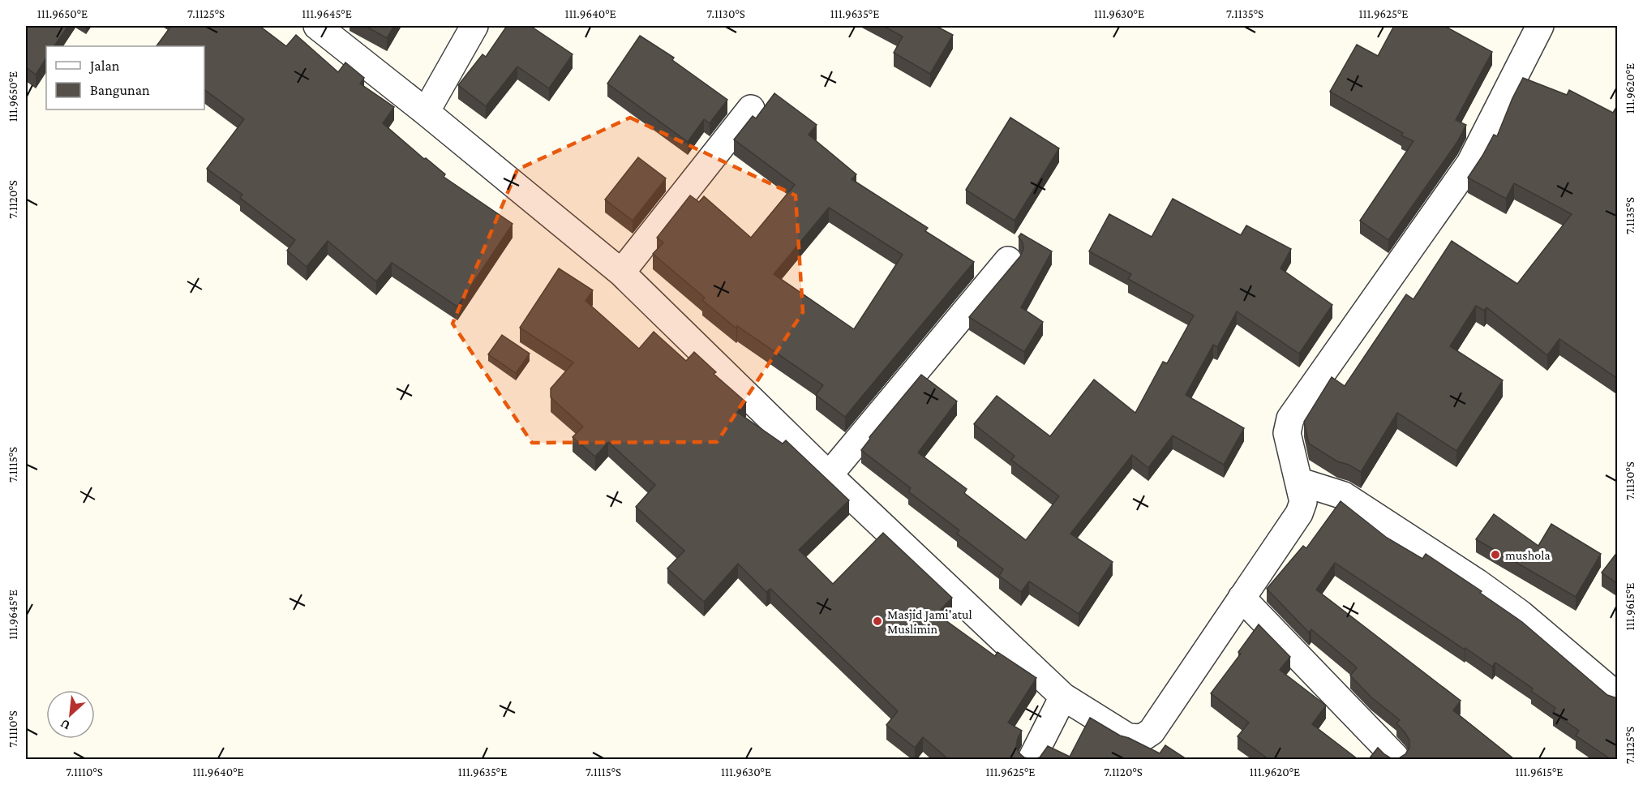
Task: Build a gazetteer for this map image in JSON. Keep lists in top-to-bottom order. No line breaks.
{"places":["mushola","Masjid Jami'atul Muslimin"],"legend":["Jalan","Bangunan"],"north":"bottom left","coordinates":["111.9650°E","7.1125°S","111.9645°E","111.9640°E","7.1130°S","111.9635°E","111.9630°E","7.1135°S","111.9625°E","111.9620°E","7.1120°S","7.1115°S","111.9615°E","7.1110°S"]}
